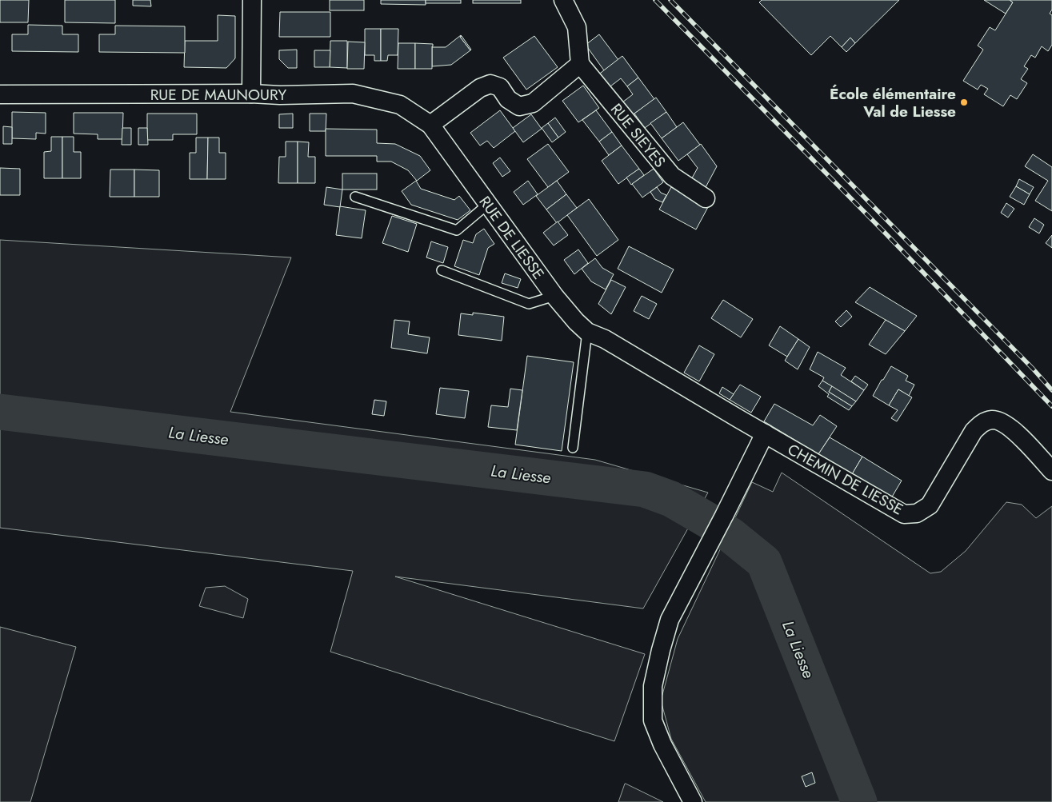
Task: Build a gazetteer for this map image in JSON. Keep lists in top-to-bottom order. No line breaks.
{"streets":{"street":["RUE DE MAUNOURY","RUE SIEYES","RUE DE LIESSE","CHEMIN DE LIESSE"]},"crossings":[["RUE DE MAUNOURY","RUE DE LIESSE"],["RUE DE LIESSE","CHEMIN DE LIESSE"]],"water":["La Liesse"],"places":["École élémentaire Val de Liesse"]}
